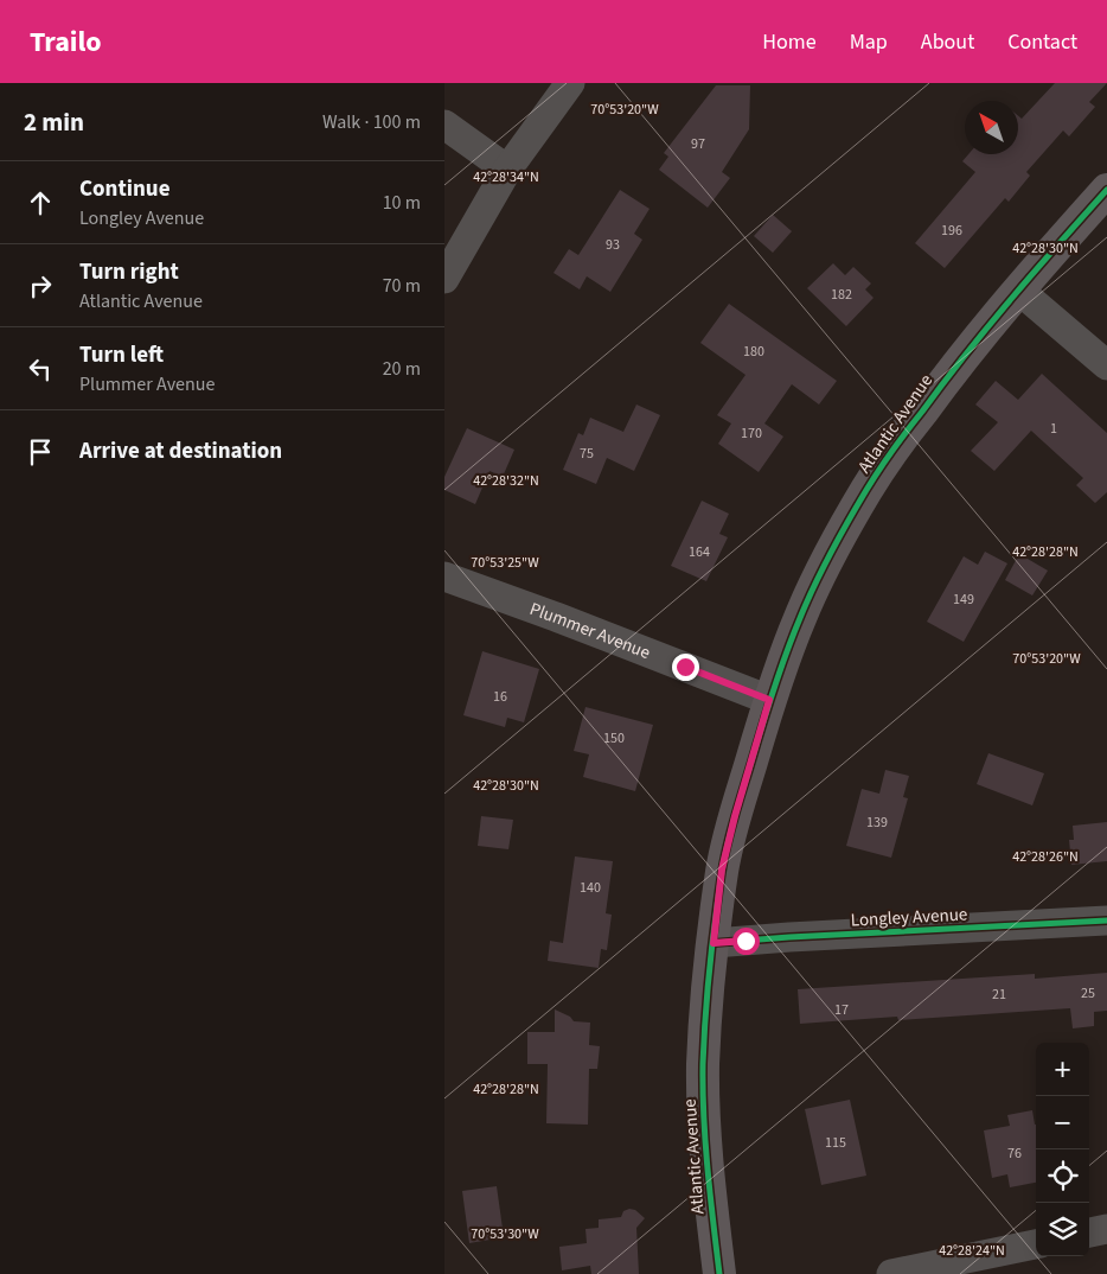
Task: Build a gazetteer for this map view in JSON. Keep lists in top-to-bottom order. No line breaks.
{"streets":{"main road":["Atlantic Avenue"],"street":["Plummer Avenue","Longley Avenue"]},"crossings":[["Atlantic Avenue","Plummer Avenue"],["Atlantic Avenue","Longley Avenue"]],"house_numbers":["97","196","93","182","180","1","170","75","164","149","16","150","139","140","25","21","17","115","76"],"north":"top left","page":{"header":"Trailo","nav":["Home","Map","About","Contact"],"heading":["2 min","Walk · 100 m"],"list":[["Continue","Longley Avenue","10 m"],["Turn right","Atlantic Avenue","70 m"],["Turn left","Plummer Avenue","20 m"],"Arrive at destination"],"map_buttons":["+","−"]},"coordinates":["70°53'20\"W","42°28'34\"N","42°28'30\"N","42°28'32\"N","42°28'28\"N","70°53'25\"W","42°28'26\"N","70°53'30\"W","42°28'24\"N"]}
